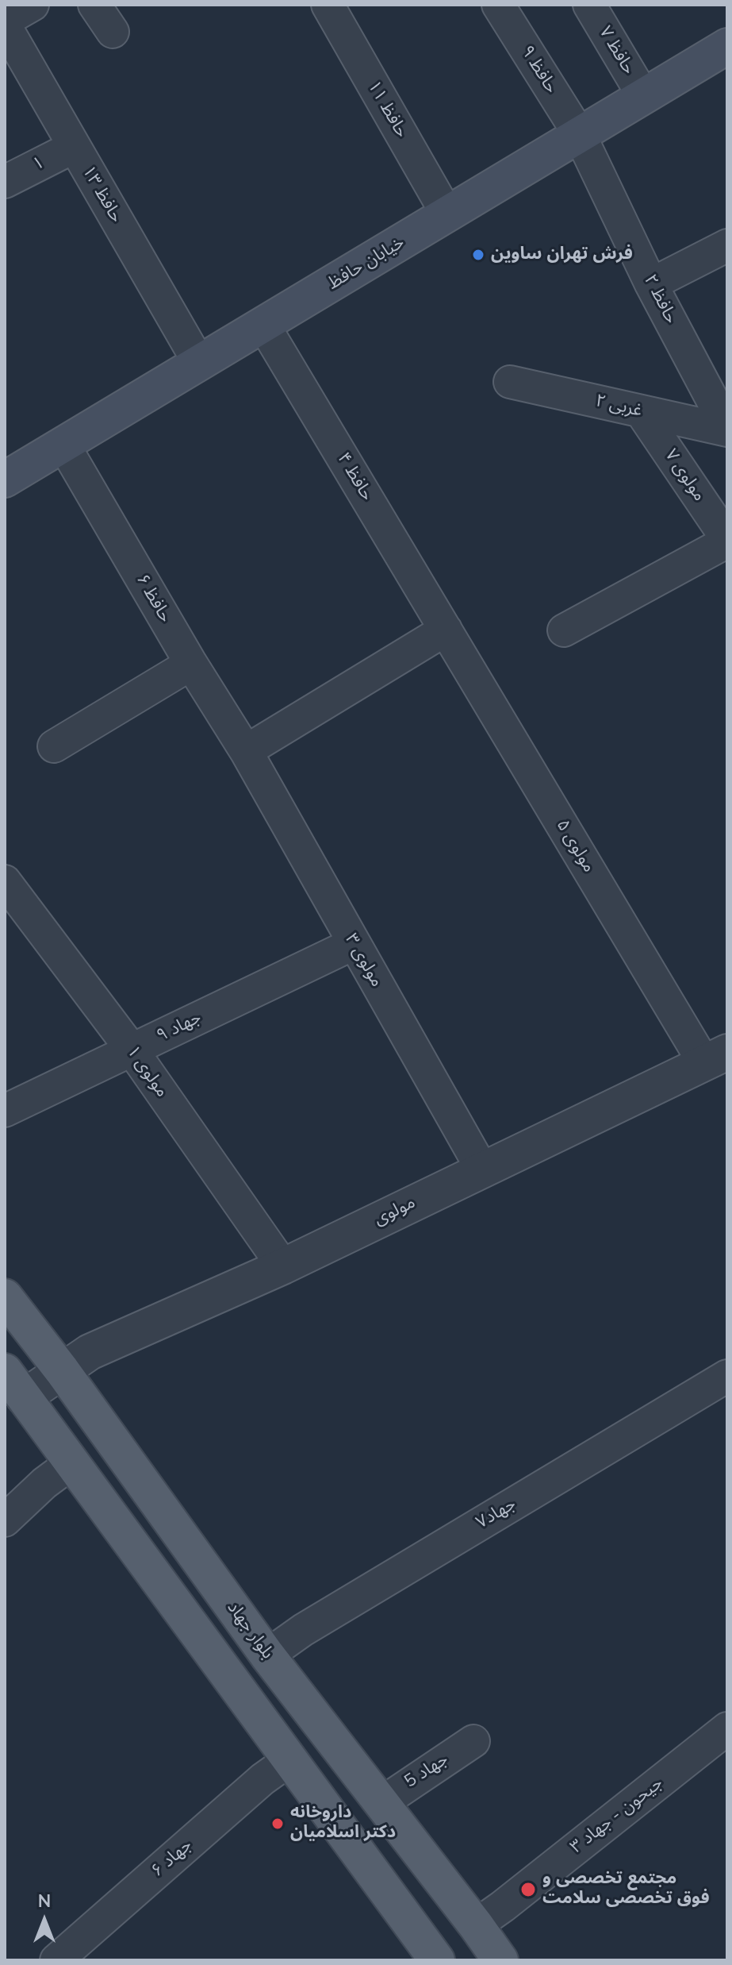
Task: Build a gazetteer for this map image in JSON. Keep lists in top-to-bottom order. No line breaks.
{"streets":{"main road":["خیابان حافظ","بلوار جهاد"],"street":["حافظ ۷","حافظ ۹","حافظ ۱۱","۱","حافظ ۱۳","حافظ ۲","غربی ۲","مولوی ۷","حافظ ۴","حافظ ۶","مولوی ۵","مولوی ۳","جهاد ۹","مولوی ۱","مولوی","جهاد۷","جهاد 5","جیحون - جهاد ۳","جهاد ۶"]},"crossings":[["حافظ ۷","خیابان حافظ"],["حافظ ۹","خیابان حافظ"],["حافظ ۹","حافظ ۲"],["حافظ ۱۱","خیابان حافظ"],["۱","حافظ ۱۳"],["حافظ ۱۳","خیابان حافظ"],["خیابان حافظ","حافظ ۲"],["خیابان حافظ","حافظ ۴"],["خیابان حافظ","حافظ ۶"],["حافظ ۲","غربی ۲"],["غربی ۲","مولوی ۷"],["حافظ ۴","مولوی ۵"],["حافظ ۶","مولوی ۳"],["مولوی ۵","مولوی"],["مولوی ۳","جهاد ۹"],["مولوی ۳","مولوی"],["جهاد ۹","مولوی ۱"],["مولوی ۱","مولوی"],["مولوی","بلوار جهاد"],["جهاد۷","بلوار جهاد"],["بلوار جهاد","جهاد 5"],["بلوار جهاد","جیحون - جهاد ۳"]],"places":["فرش تهران ساوین","داروخانه دکتر اسلامیان","مجتمع تخصصی و فوق تخصصی سلامت"],"north":"top"}
